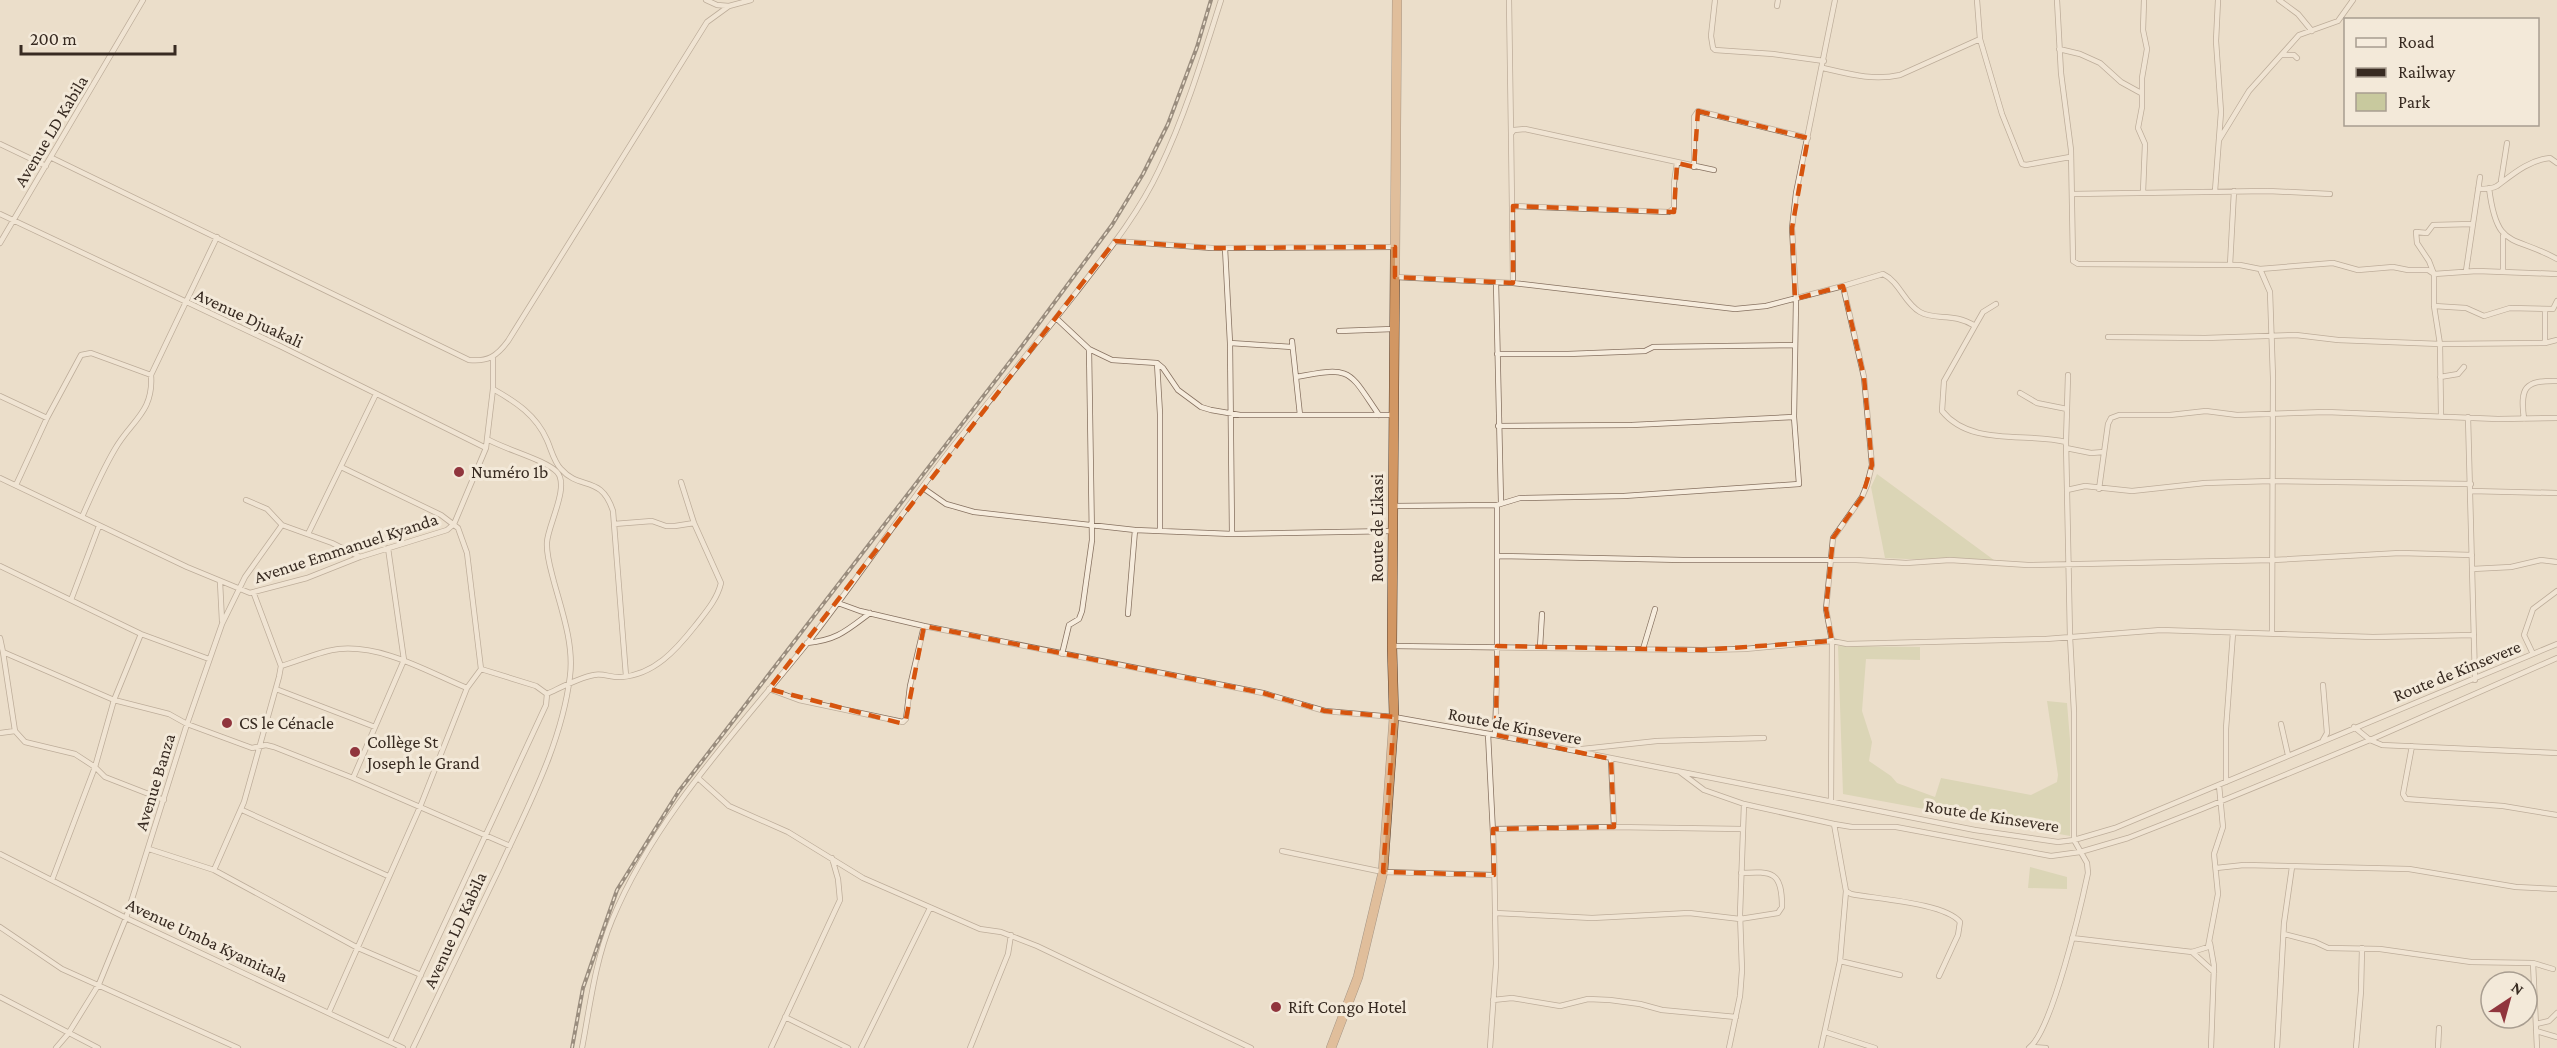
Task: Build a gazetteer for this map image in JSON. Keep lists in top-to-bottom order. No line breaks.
{"streets":{"highway":["Route de Likasi"],"street":["Avenue LD Kabila","Avenue Djuakali","Avenue Emmanuel Kyanda","Route de Kinsevere","Avenue Banza","Avenue Umba Kyamitala"]},"crossings":[["Avenue LD Kabila","Avenue Djuakali"],["Avenue LD Kabila","Avenue Umba Kyamitala"],["Avenue Djuakali","Avenue Emmanuel Kyanda"],["Route de Likasi","Route de Kinsevere"],["Avenue Emmanuel Kyanda","Avenue Banza"],["Avenue Banza","Avenue Umba Kyamitala"]],"places":["Numéro 1b","CS le Cénacle","Collège St Joseph le Grand","Rift Congo Hotel"],"legend":["Road","Railway","Park"],"scale_bar":"200 m","north":"top right"}
